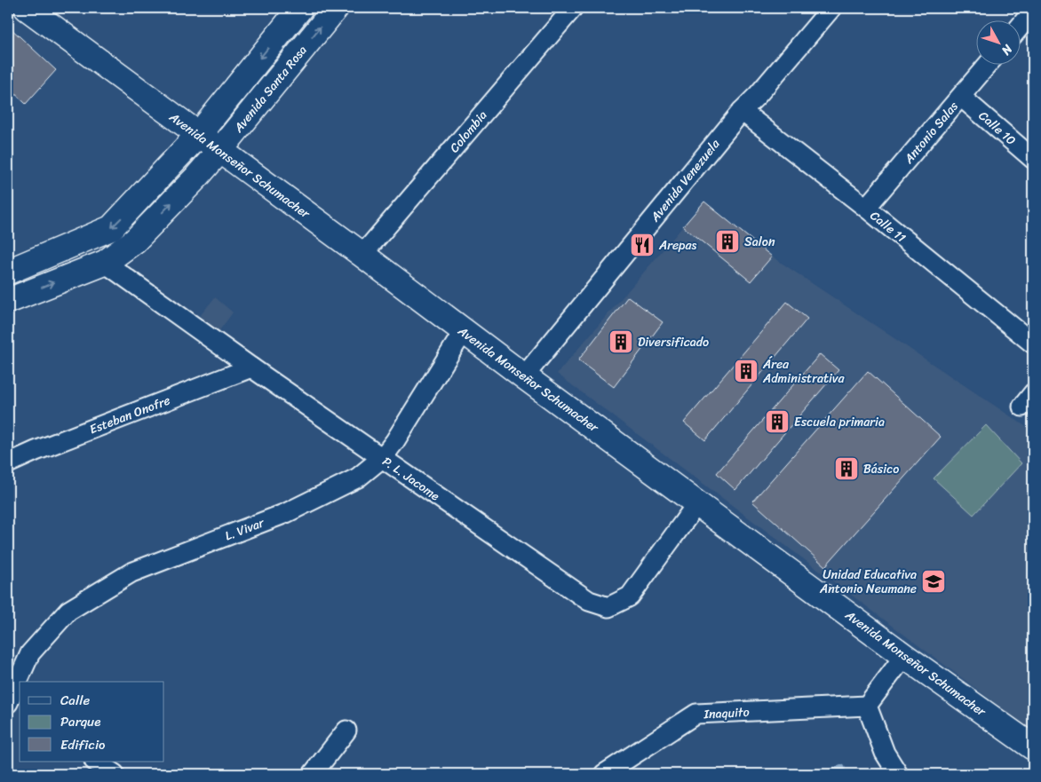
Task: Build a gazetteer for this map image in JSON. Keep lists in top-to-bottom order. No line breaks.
{"streets":{"street":["Avenida Santa Rosa","Calle 10","Colombia","Antonio Salas","Avenida Monseñor Schumacher","Avenida Venezuela","Calle 11","Esteban Onofre","P. L. Jacome","L. Vivar","Inaquito"]},"crossings":[["Avenida Santa Rosa","Avenida Monseñor Schumacher"],["Avenida Santa Rosa","P. L. Jacome"],["Calle 10","Antonio Salas"],["Colombia","Avenida Monseñor Schumacher"],["Antonio Salas","Calle 11"],["Avenida Monseñor Schumacher","Avenida Venezuela"],["Avenida Monseñor Schumacher","P. L. Jacome"],["Avenida Monseñor Schumacher","L. Vivar"],["Avenida Venezuela","Calle 11"],["Esteban Onofre","P. L. Jacome"],["P. L. Jacome","L. Vivar"]],"places":{"building":["Salon","Diversificado","Área Administrativa","Escuela primaria","Básico"],"restaurant":["Arepas"],"school or university":["Unidad Educativa Antonio Neumane"]},"legend":["Calle","Parque","Edificio"],"north":"bottom right"}
